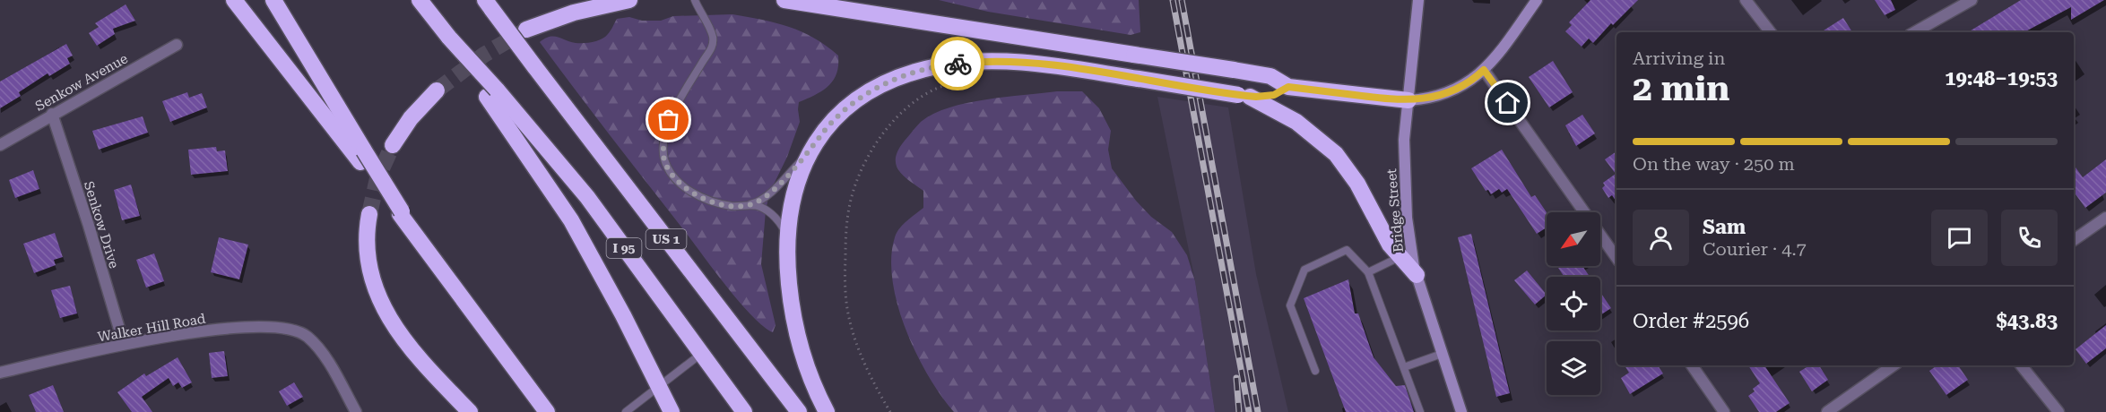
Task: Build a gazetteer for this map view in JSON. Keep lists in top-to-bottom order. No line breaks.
{"streets":{"highway":["US 1","I 95"],"street":["Senkow Avenue","Bridge Street","Senkow Drive","Walker Hill Road"]},"crossings":[["Senkow Avenue","Senkow Drive"],["Senkow Drive","Walker Hill Road"]],"north":"bottom left","page":{"heading":["2 min","Arriving in","19:48–19:53"],"panel":["Sam","Courier · 4.7","Order #2596","$43.83"],"bar":"On the way · 250 m"}}
